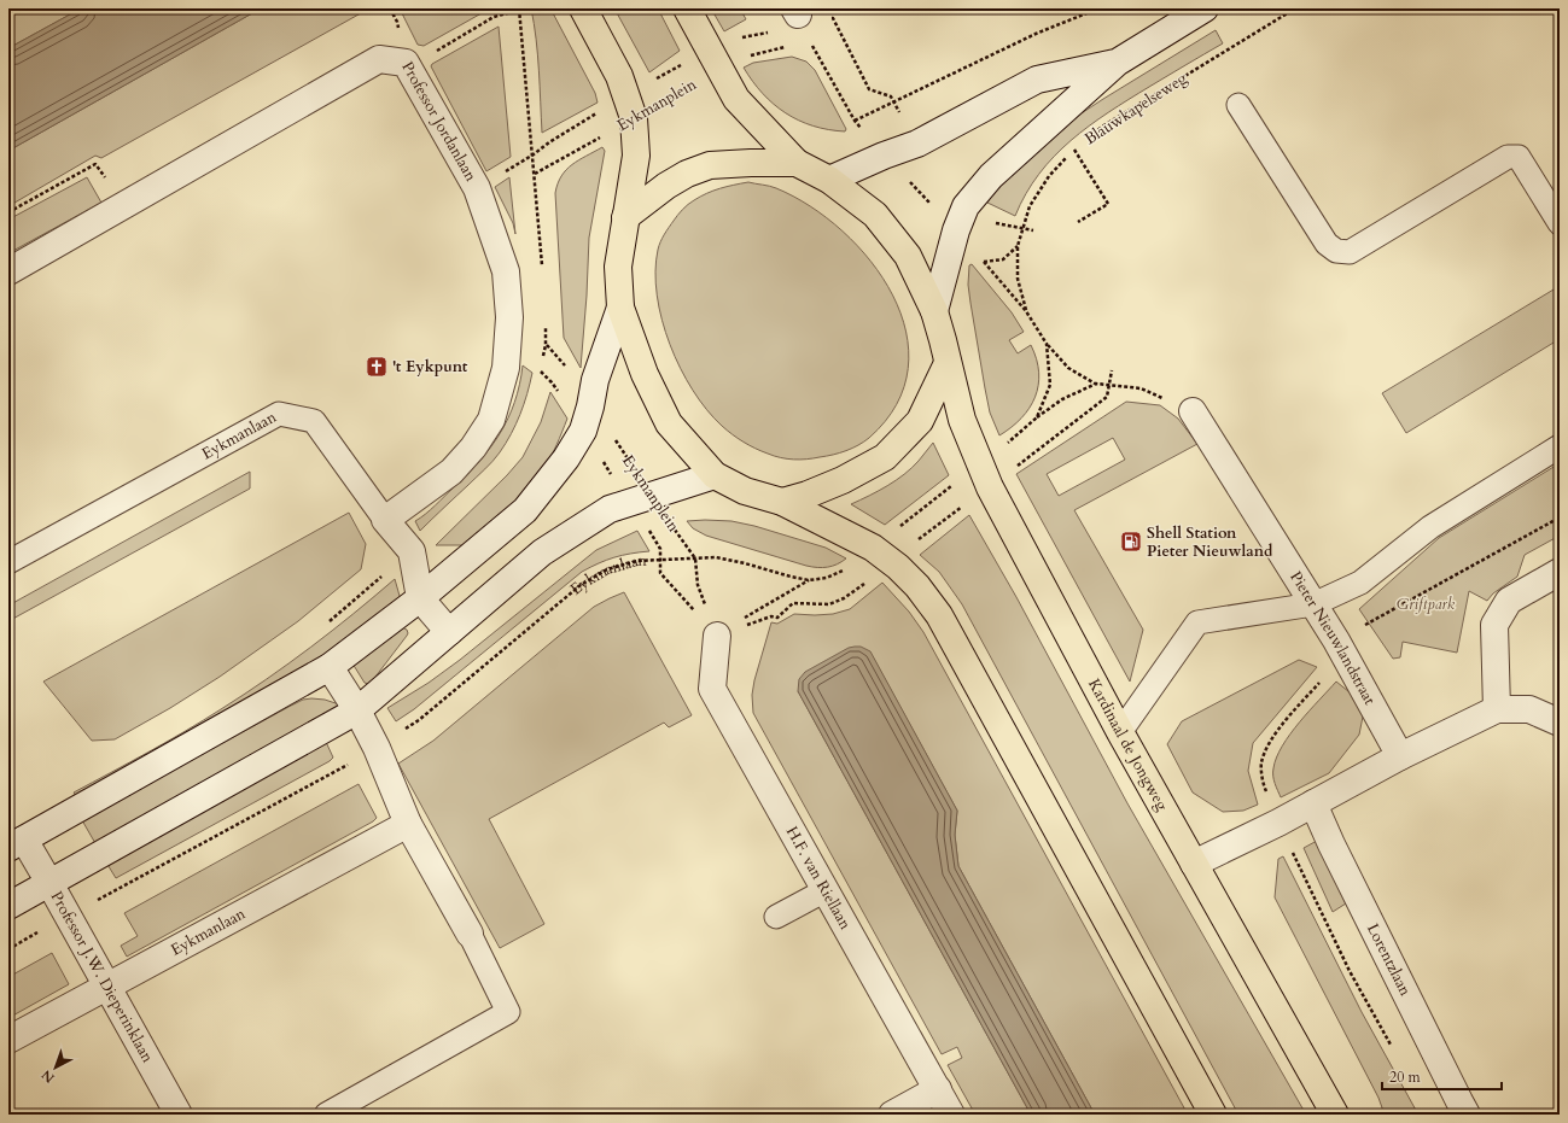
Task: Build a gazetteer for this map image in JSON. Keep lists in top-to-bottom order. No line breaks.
{"streets":{"main road":["Kardinaal de Jongweg"],"street":["Professor Jordanlaan","Eykmanlaan","Pieter Nieuwlandstraat","H.F. van Riellaan","Lorentzlaan","Professor J.W. Dieperinklaan"],"path":["Eykmanplein","Blauwkapelseweg"]},"crossings":[["Eykmanplein","Eykmanlaan"],["Professor Jordanlaan","Eykmanlaan"],["Eykmanlaan","Professor J.W. Dieperinklaan"]],"parks":["Griftpark"],"places":{"church":["'t Eykpunt"],"fuel station":["Shell Station Pieter Nieuwland"]},"scale_bar":"20 m","north":"bottom left"}
